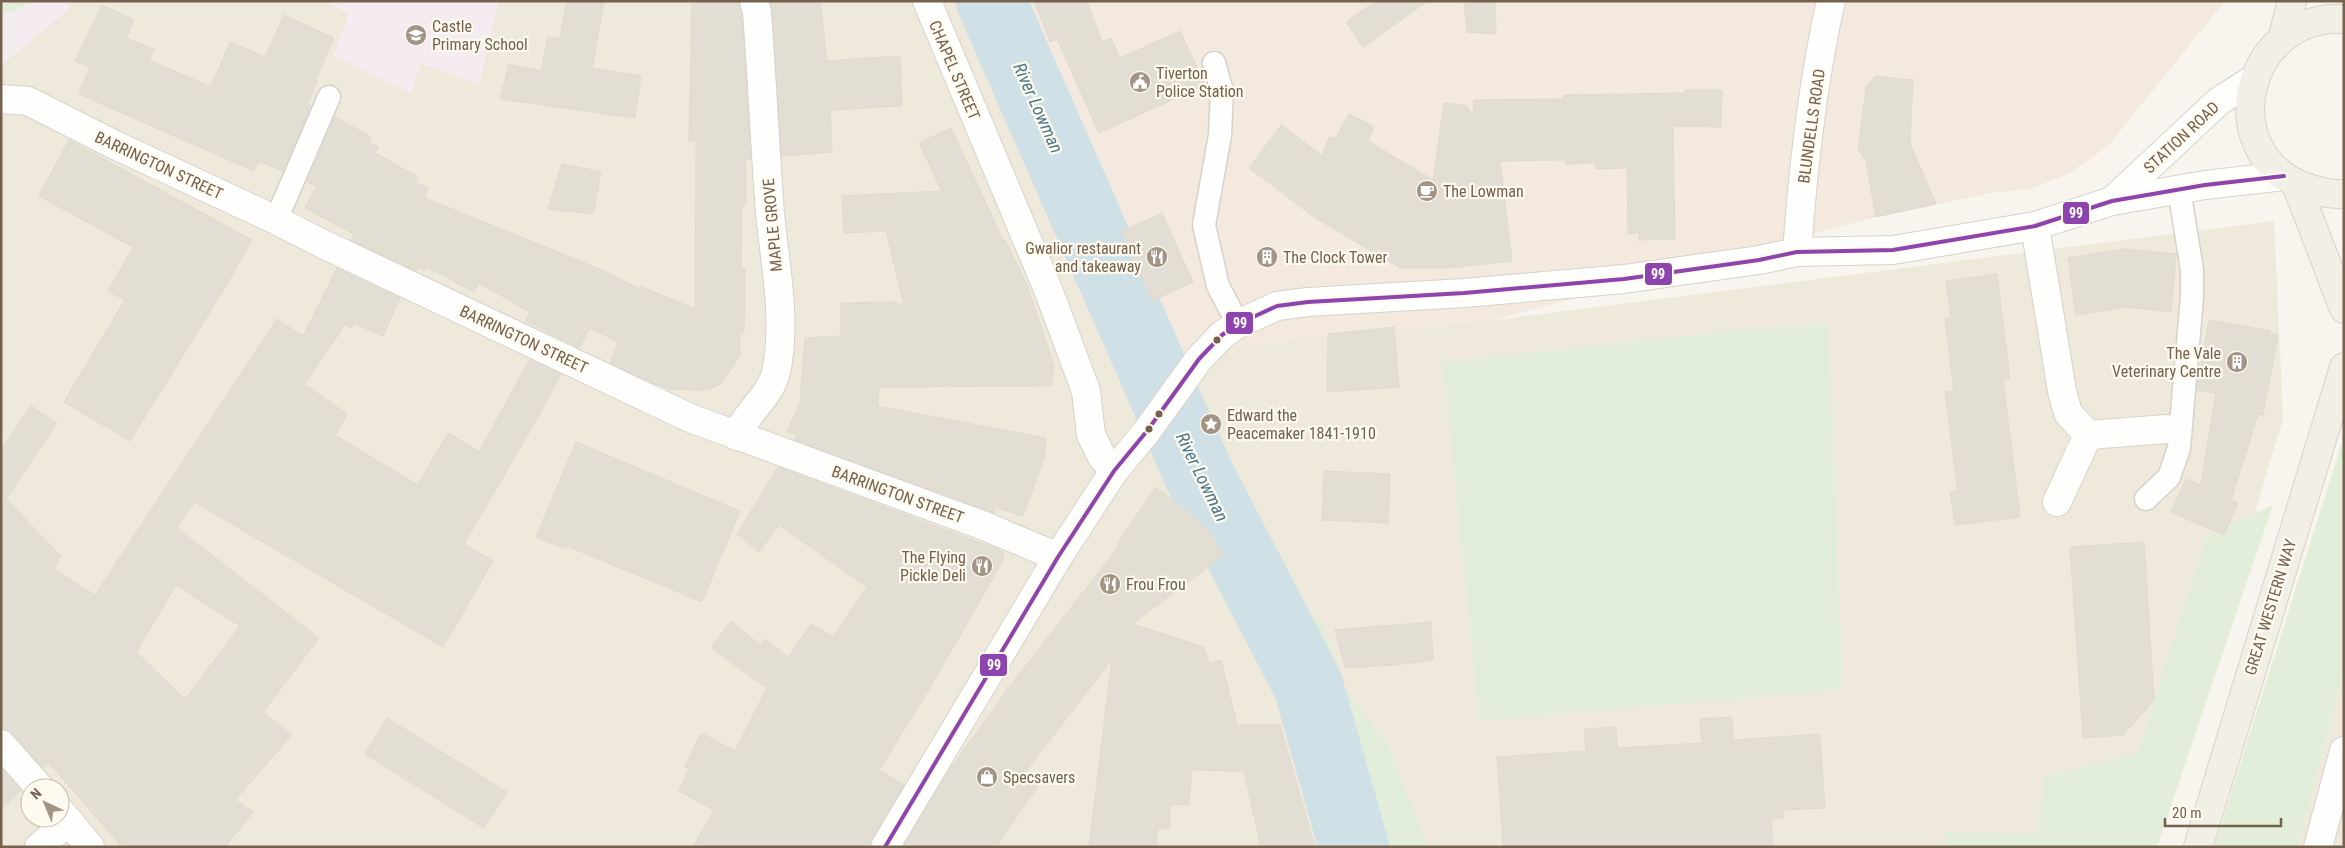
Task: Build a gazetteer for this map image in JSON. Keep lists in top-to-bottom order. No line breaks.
{"streets":{"main road":["GREAT WESTERN WAY"],"street":["CHAPEL STREET","BLUNDELLS ROAD","STATION ROAD","BARRINGTON STREET","MAPLE GROVE"]},"crossings":[["CHAPEL STREET","STATION ROAD"],["BLUNDELLS ROAD","STATION ROAD"],["STATION ROAD","BARRINGTON STREET"],["BARRINGTON STREET","MAPLE GROVE"]],"water":["River Lowman"],"places":{"school or university":["Castle Primary School"],"public building":["Tiverton Police Station"],"cafe":["The Lowman"],"restaurant":["Gwalior restaurant and takeaway","The Flying Pickle Deli","Frou Frou"],"building":["The Clock Tower","The Vale Veterinary Centre"],"place":["Edward the Peacemaker 1841-1910"],"shop":["Specsavers"]},"lines":["transit line 99"],"scale_bar":"20 m","north":"top left"}
